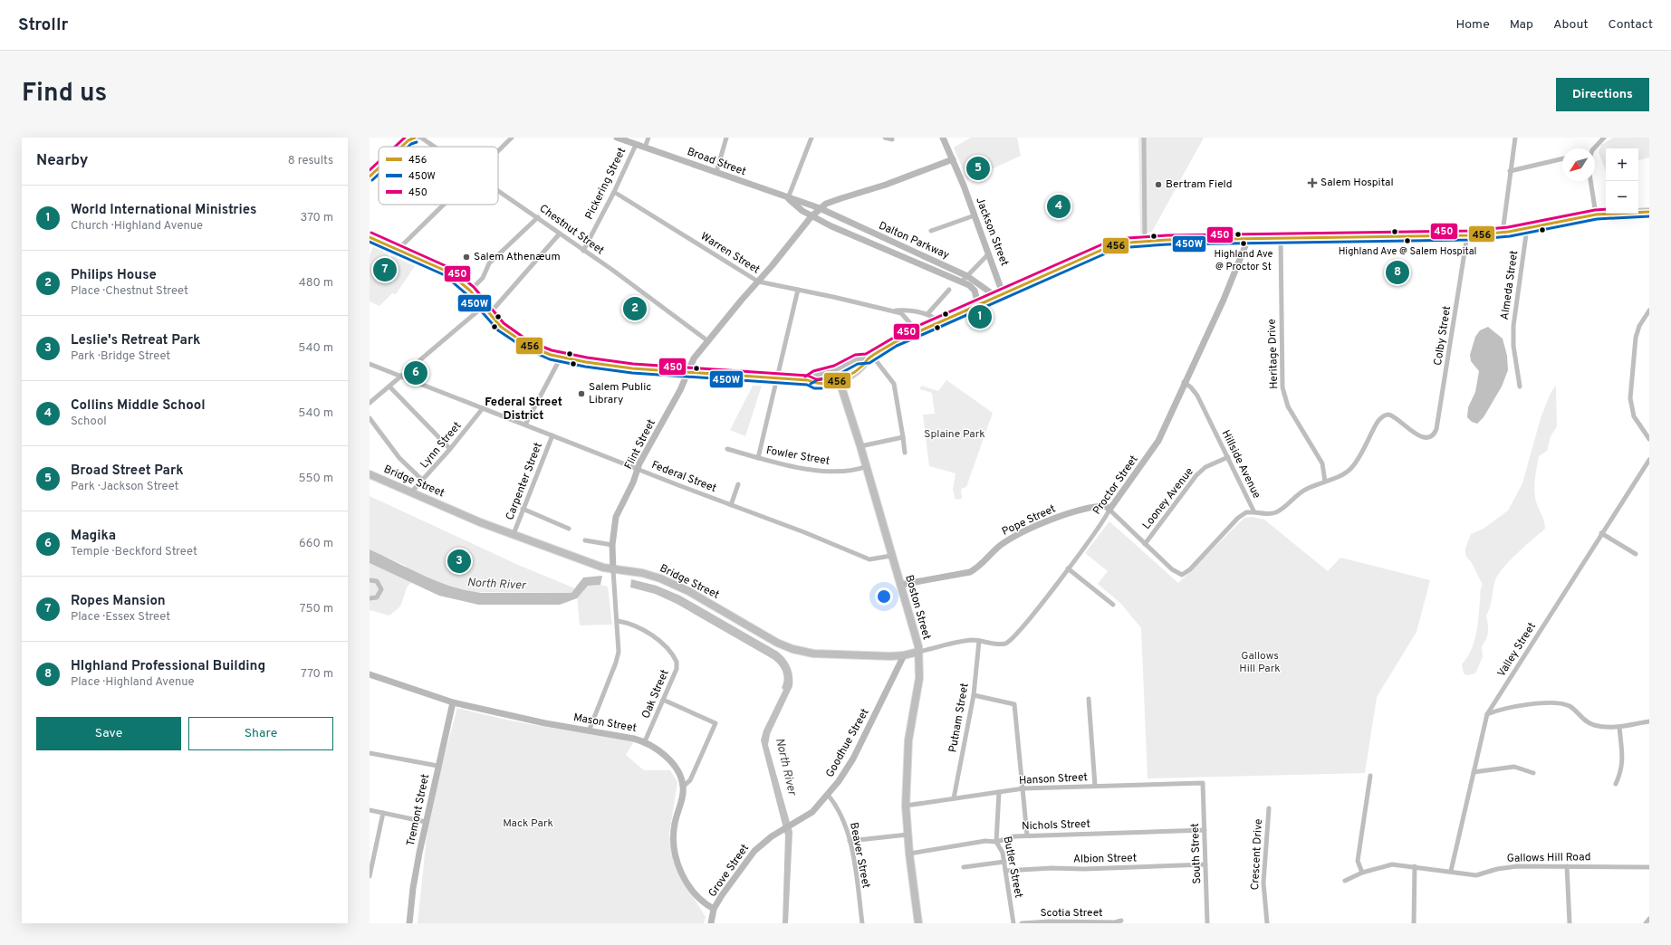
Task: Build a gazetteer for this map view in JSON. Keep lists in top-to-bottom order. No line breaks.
{"streets":{"main road":["Bridge Street","Boston Street"],"street":["Broad Street","Pickering Street","Chestnut Street","Jackson Street","Dalton Parkway","Warren Street","Almeda Street","Colby Street","Heritage Drive","Flint Street","Lynn Street","Fowler Street","Hillside Avenue","Federal Street","Carpenter Street","Proctor Street","Looney Avenue","Pope Street","Valley Street","Oak Street","Putnam Street","Mason Street","Goodhue Street","Hanson Street","Tremont Street","Nichols Street","South Street","Crescent Drive","Beaver Street","Gallows Hill Road","Albion Street","Butler Street","Grove Street","Scotia Street"]},"crossings":[["Broad Street","Pickering Street"],["Broad Street","Dalton Parkway"],["Broad Street","Flint Street"],["Pickering Street","Chestnut Street"],["Pickering Street","Warren Street"],["Chestnut Street","Flint Street"],["Dalton Parkway","Flint Street"],["Warren Street","Flint Street"],["Colby Street","Hillside Avenue"],["Heritage Drive","Hillside Avenue"],["Flint Street","Federal Street"],["Flint Street","Bridge Street"],["Flint Street","Oak Street"],["Flint Street","Mason Street"],["Lynn Street","Federal Street"],["Lynn Street","Bridge Street"],["Fowler Street","Boston Street"],["Hillside Avenue","Proctor Street"],["Hillside Avenue","Looney Avenue"],["Federal Street","Carpenter Street"],["Federal Street","Boston Street"],["Bridge Street","Carpenter Street"],["Bridge Street","Proctor Street"],["Bridge Street","Boston Street"],["Bridge Street","Goodhue Street"],["Proctor Street","Pope Street"],["Proctor Street","Boston Street"],["Proctor Street","Putnam Street"],["Pope Street","Boston Street"],["Boston Street","Hanson Street"],["Boston Street","Nichols Street"],["Valley Street","Gallows Hill Road"],["Oak Street","Mason Street"],["Putnam Street","Hanson Street"],["Mason Street","Tremont Street"],["Goodhue Street","Beaver Street"],["Goodhue Street","Grove Street"],["Hanson Street","South Street"],["Hanson Street","Butler Street"],["Nichols Street","South Street"],["Nichols Street","Butler Street"],["South Street","Albion Street"],["Albion Street","Butler Street"]],"districts":["Federal Street District"],"water":["North River"],"parks":["Splaine Park","Gallows Hill Park","Mack Park"],"places":{"health":["Salem Hospital"],"other":["Bertram Field","Highland Ave @ Salem Hospital","Highland Ave @ Proctor St","Salem Athenæum","Salem Public Library"]},"lines":["transit line 456","transit line 450","transit line 450W"],"legend":["456","450W","450"],"north":"bottom left","page":{"header":"Strollr","nav":["Home","Map","About","Contact"],"title":"Find us","buttons":["Directions",["Save","Share"]],"heading":["Nearby","8 results"],"map_buttons":["+","−"],"pins":["5","4","7","8","2","1","6","3"],"list":[{"mark":"1","name":"World International Ministries","note":"Church · Highland Avenue","value":"370 m"},{"mark":"2","name":"Philips House","note":"Place · Chestnut Street","value":"480 m"},{"mark":"3","name":"Leslie's Retreat Park","note":"Park · Bridge Street","value":"540 m"},{"mark":"4","name":"Collins Middle School","note":"School","value":"540 m"},{"mark":"5","name":"Broad Street Park","note":"Park · Jackson Street","value":"550 m"},{"mark":"6","name":"Magika","note":"Temple · Beckford Street","value":"660 m"},{"mark":"7","name":"Ropes Mansion","note":"Place · Essex Street","value":"750 m"},{"mark":"8","name":"HIghland Professional Building","note":"Place · Highland Avenue","value":"770 m"}]}}
